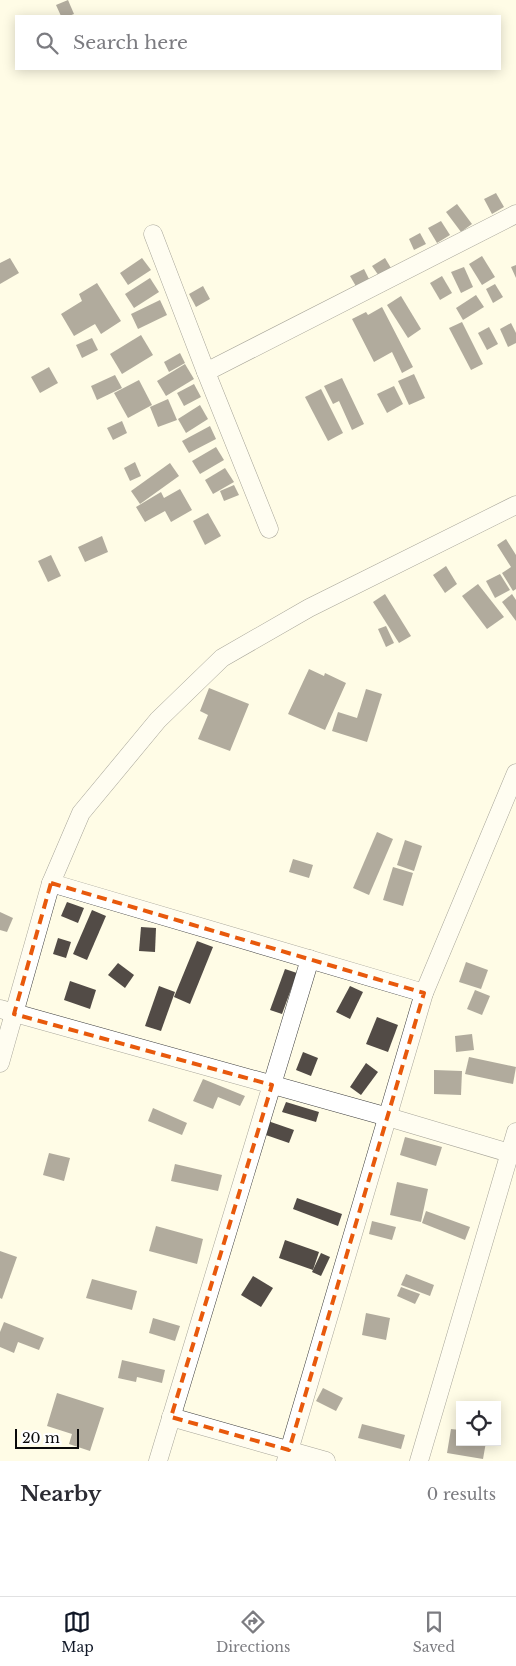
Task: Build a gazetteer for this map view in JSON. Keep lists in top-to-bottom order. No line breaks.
{"scale_bar":"20 m","page":{"search":"Search here","scale":"20 m","heading":["Nearby","0 results"],"nav":["Map","Directions","Saved"]}}
